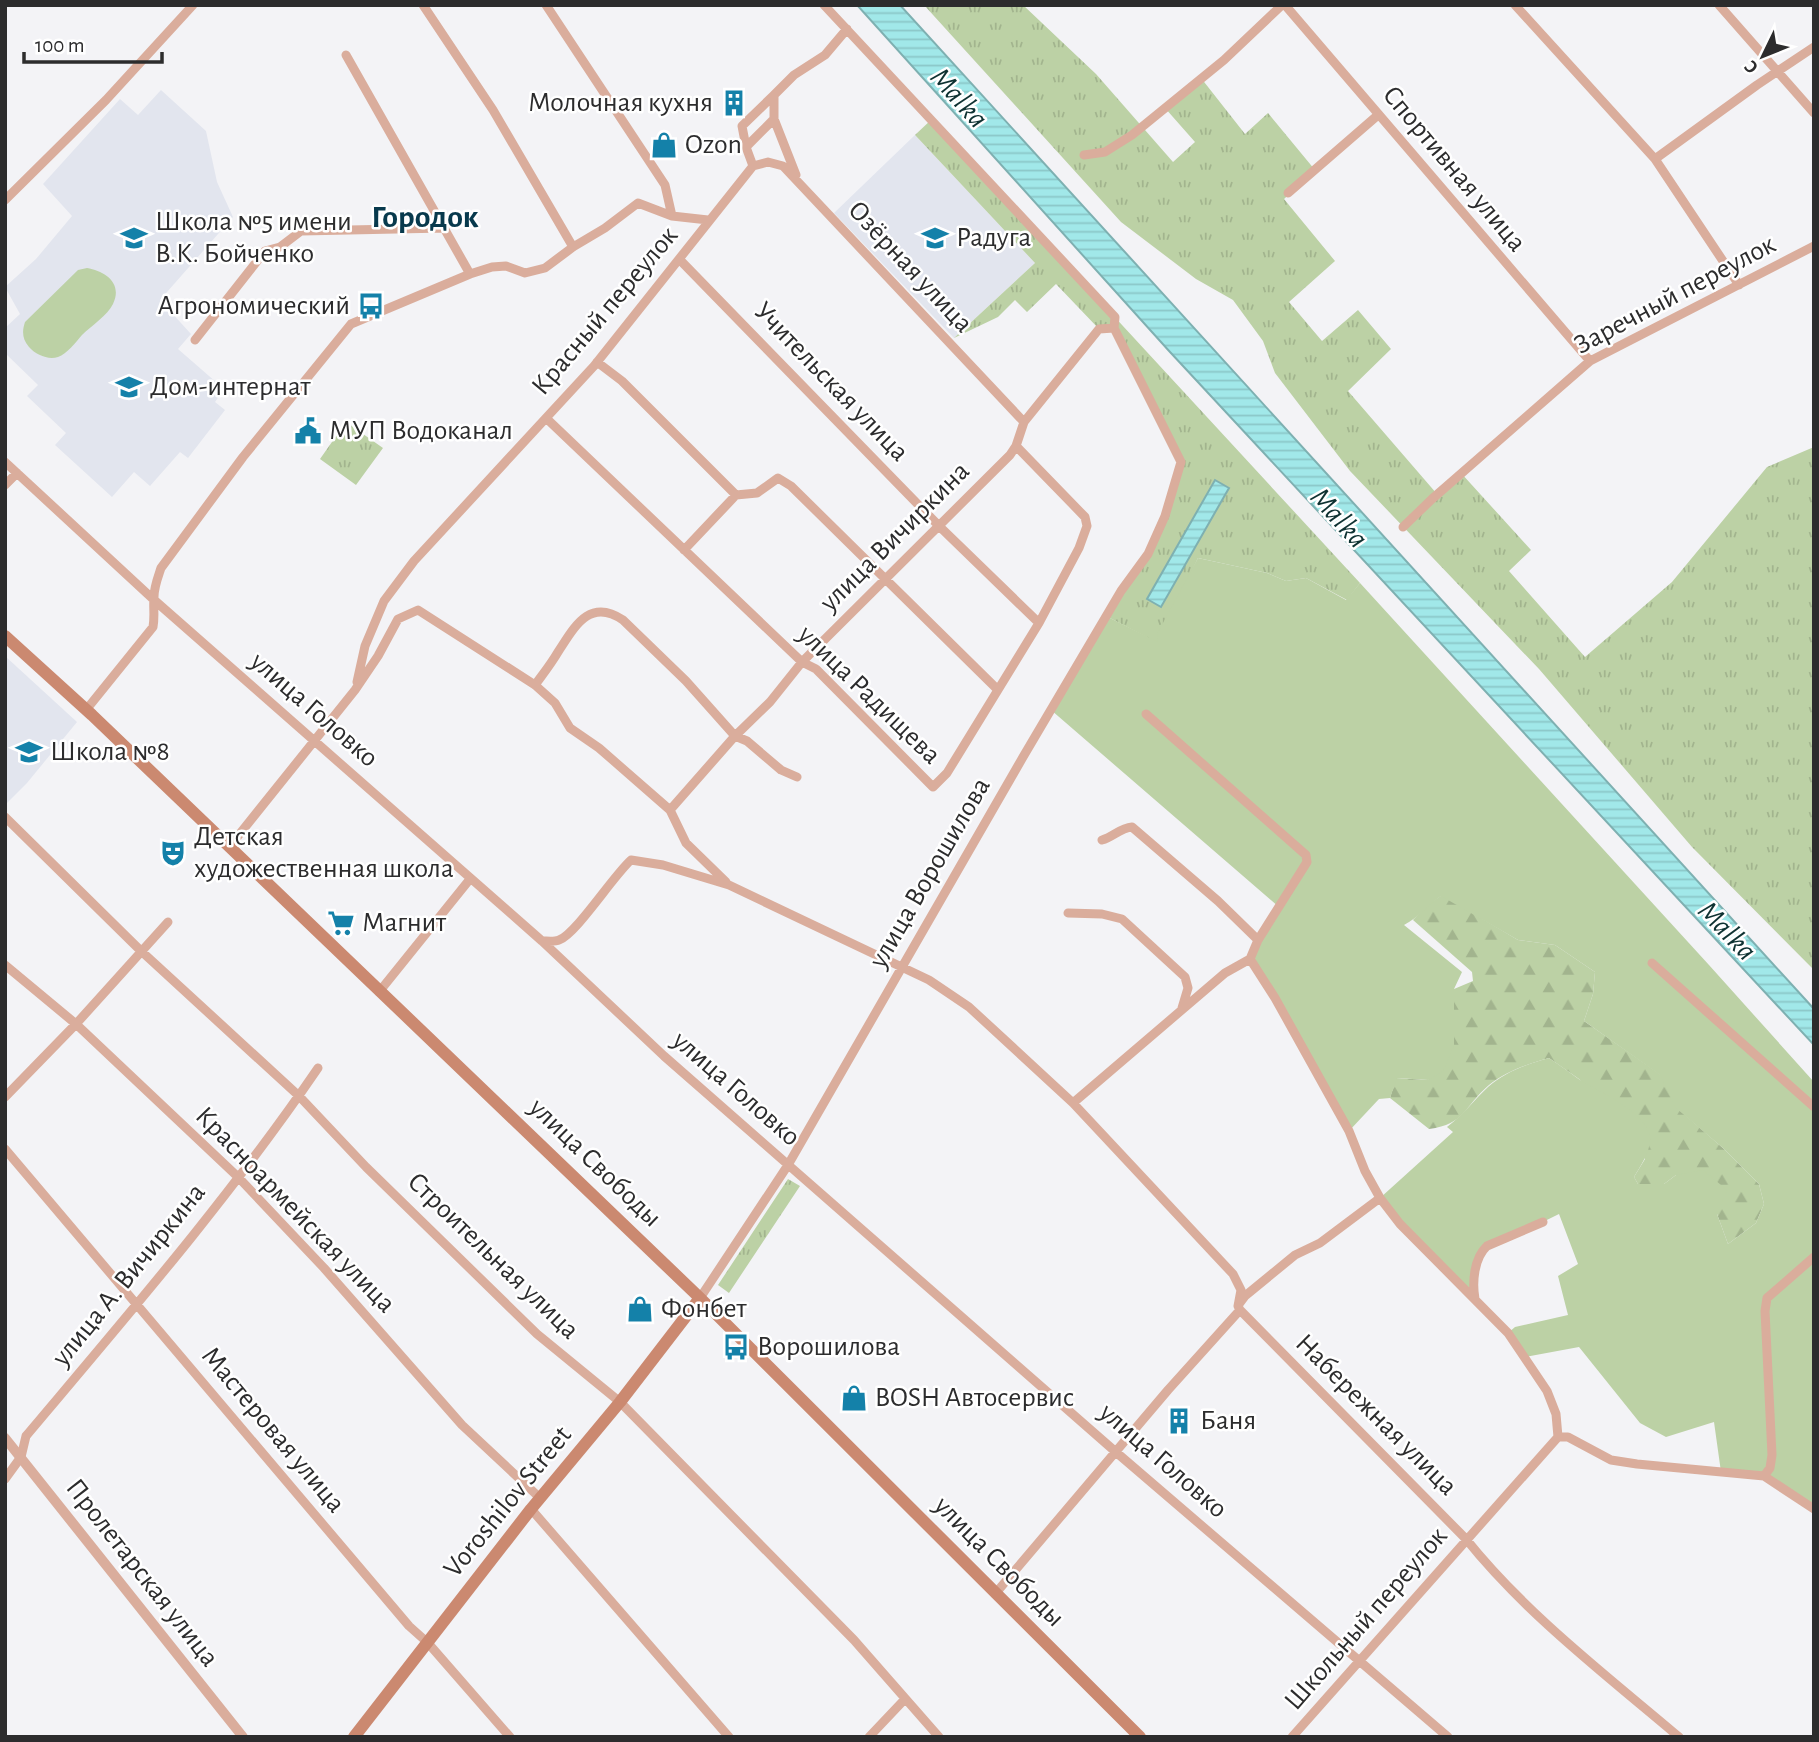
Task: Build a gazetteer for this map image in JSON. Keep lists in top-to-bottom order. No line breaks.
{"streets":{"main road":["улица Свободы","Voroshilov Street"],"street":["Спортивная улица","Озёрная улица","Заречный переулок","Красный переулок","Учительская улица","улица Вичиркина","улица Радищева","улица Головко","улица Ворошилова","Красноармейская улица","Строительная улица","улица А. Вичиркина","Набережная улица","Мастеровая улица","Пролетарская улица","Школьный переулок"]},"crossings":[["Спортивная улица","Заречный переулок"],["Озёрная улица","Красный переулок"],["Озёрная улица","улица Вичиркина"],["Красный переулок","Учительская улица"],["Красный переулок","улица Радищева"],["Красный переулок","улица Головко"],["Красный переулок","улица Свободы"],["Учительская улица","улица Вичиркина"],["Учительская улица","улица Радищева"],["улица Вичиркина","улица Радищева"],["улица Вичиркина","улица Ворошилова"],["улица Головко","улица Ворошилова"],["улица Головко","Школьный переулок"],["улица Ворошилова","улица Свободы"],["улица Ворошилова","Voroshilov Street"],["улица Свободы","Voroshilov Street"],["Красноармейская улица","улица А. Вичиркина"],["Красноармейская улица","Voroshilov Street"],["Строительная улица","улица А. Вичиркина"],["Строительная улица","Voroshilov Street"],["улица А. Вичиркина","Мастеровая улица"],["улица А. Вичиркина","Пролетарская улица"],["Набережная улица","Школьный переулок"],["Мастеровая улица","Voroshilov Street"]],"districts":["Городок"],"water":["Malka"],"places":{"building":["Молочная кухня","Баня"],"shop":["Ozon","Фонбет","BOSH Автосервис"],"school or university":["Школа №5 имени В.К. Бойченко","Радуга","Дом-интернат","Школа №8"],"bus stop":["Агрономический","Ворошилова"],"public building":["МУП Водоканал"],"theatre":["Детская художественная школа"],"supermarket":["Магнит"]},"scale_bar":"100 m","north":"bottom left"}
